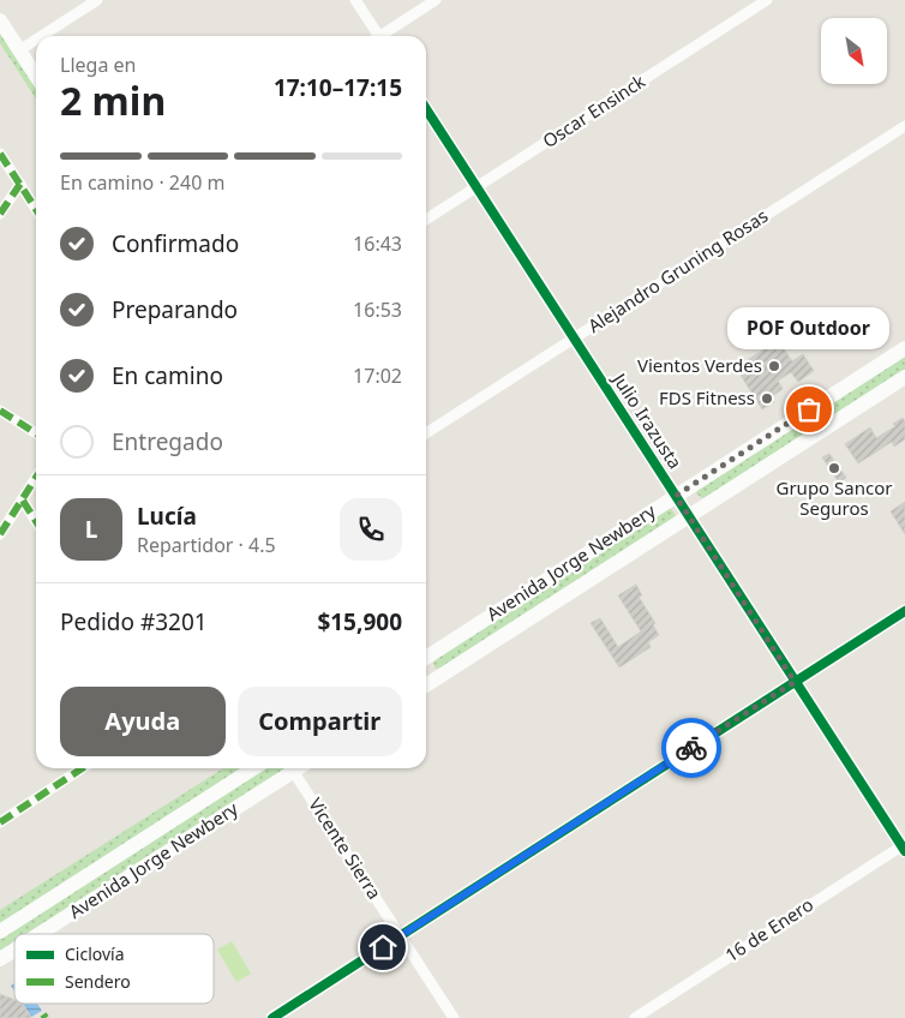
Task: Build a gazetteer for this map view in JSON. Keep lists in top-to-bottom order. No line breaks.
{"streets":{"main road":["Avenida Jorge Newbery"],"street":["Oscar Ensinck","Alejandro Gruning Rosas","Julio Irazusta","Vicente Sierra","16 de Enero"]},"crossings":[["Oscar Ensinck","Julio Irazusta"],["Alejandro Gruning Rosas","Julio Irazusta"],["Julio Irazusta","Avenida Jorge Newbery"],["Julio Irazusta","16 de Enero"],["Avenida Jorge Newbery","Vicente Sierra"]],"places":["Vientos Verdes","FDS Fitness","POF Outdoor","Grupo Sancor Seguros"],"legend":["Ciclovía","Sendero"],"north":"bottom right","page":{"heading":["2 min","Llega en","17:10–17:15"],"panel":["Lucía","Repartidor · 4.5","Pedido #3201","$15,900"],"bar":"En camino · 240 m","list":[["Confirmado","16:43"],["Preparando","16:53"],["En camino","17:02"],"Entregado"],"bubble":"POF Outdoor","round":"L","buttons":["Ayuda","Compartir"]}}
